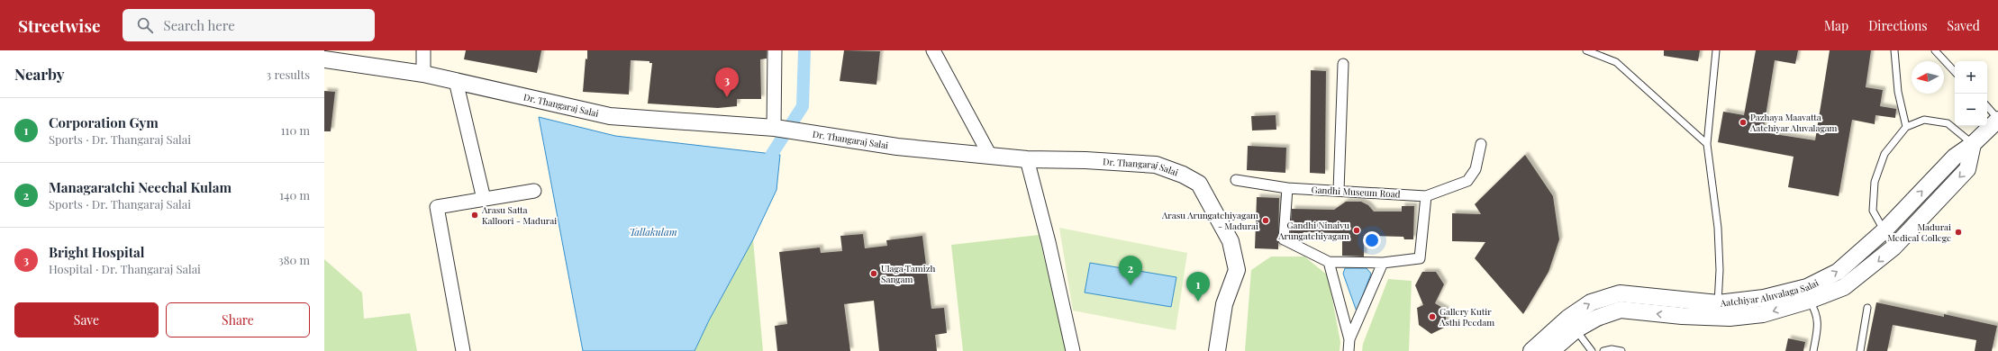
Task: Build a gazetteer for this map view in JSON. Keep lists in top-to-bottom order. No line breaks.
{"streets":{"street":["Dr. Thangaraj Salai","Gandhi Museum Road","Aatchiyar Aluvalaga Salai"]},"water":["Tallakulam"],"places":["Pazhaya Maavatta Aatchiyar Aluvalagam","Arasu Satta Kalloori - Madurai","Arasu Arungatchiyagam - Madurai","Gandhi Ninaivu Arungatchiyagam","Madurai Medical College","Ulaga Tamizh Sangam","Gallery Kutir Asthi Peedam"],"north":"left","page":{"header":"Streetwise","search":"Search here","nav":["Map","Directions","Saved"],"heading":["Nearby","3 results"],"map_buttons":["+","−"],"pins":["3","2","1"],"list":[{"mark":"1","name":"Corporation Gym","note":"Sports · Dr. Thangaraj Salai","value":"110 m"},{"mark":"2","name":"Managaratchi Neechal Kulam","note":"Sports · Dr. Thangaraj Salai","value":"140 m"},{"mark":"3","name":"Bright Hospital","note":"Hospital · Dr. Thangaraj Salai","value":"380 m"}],"buttons":["Save","Share"]}}
